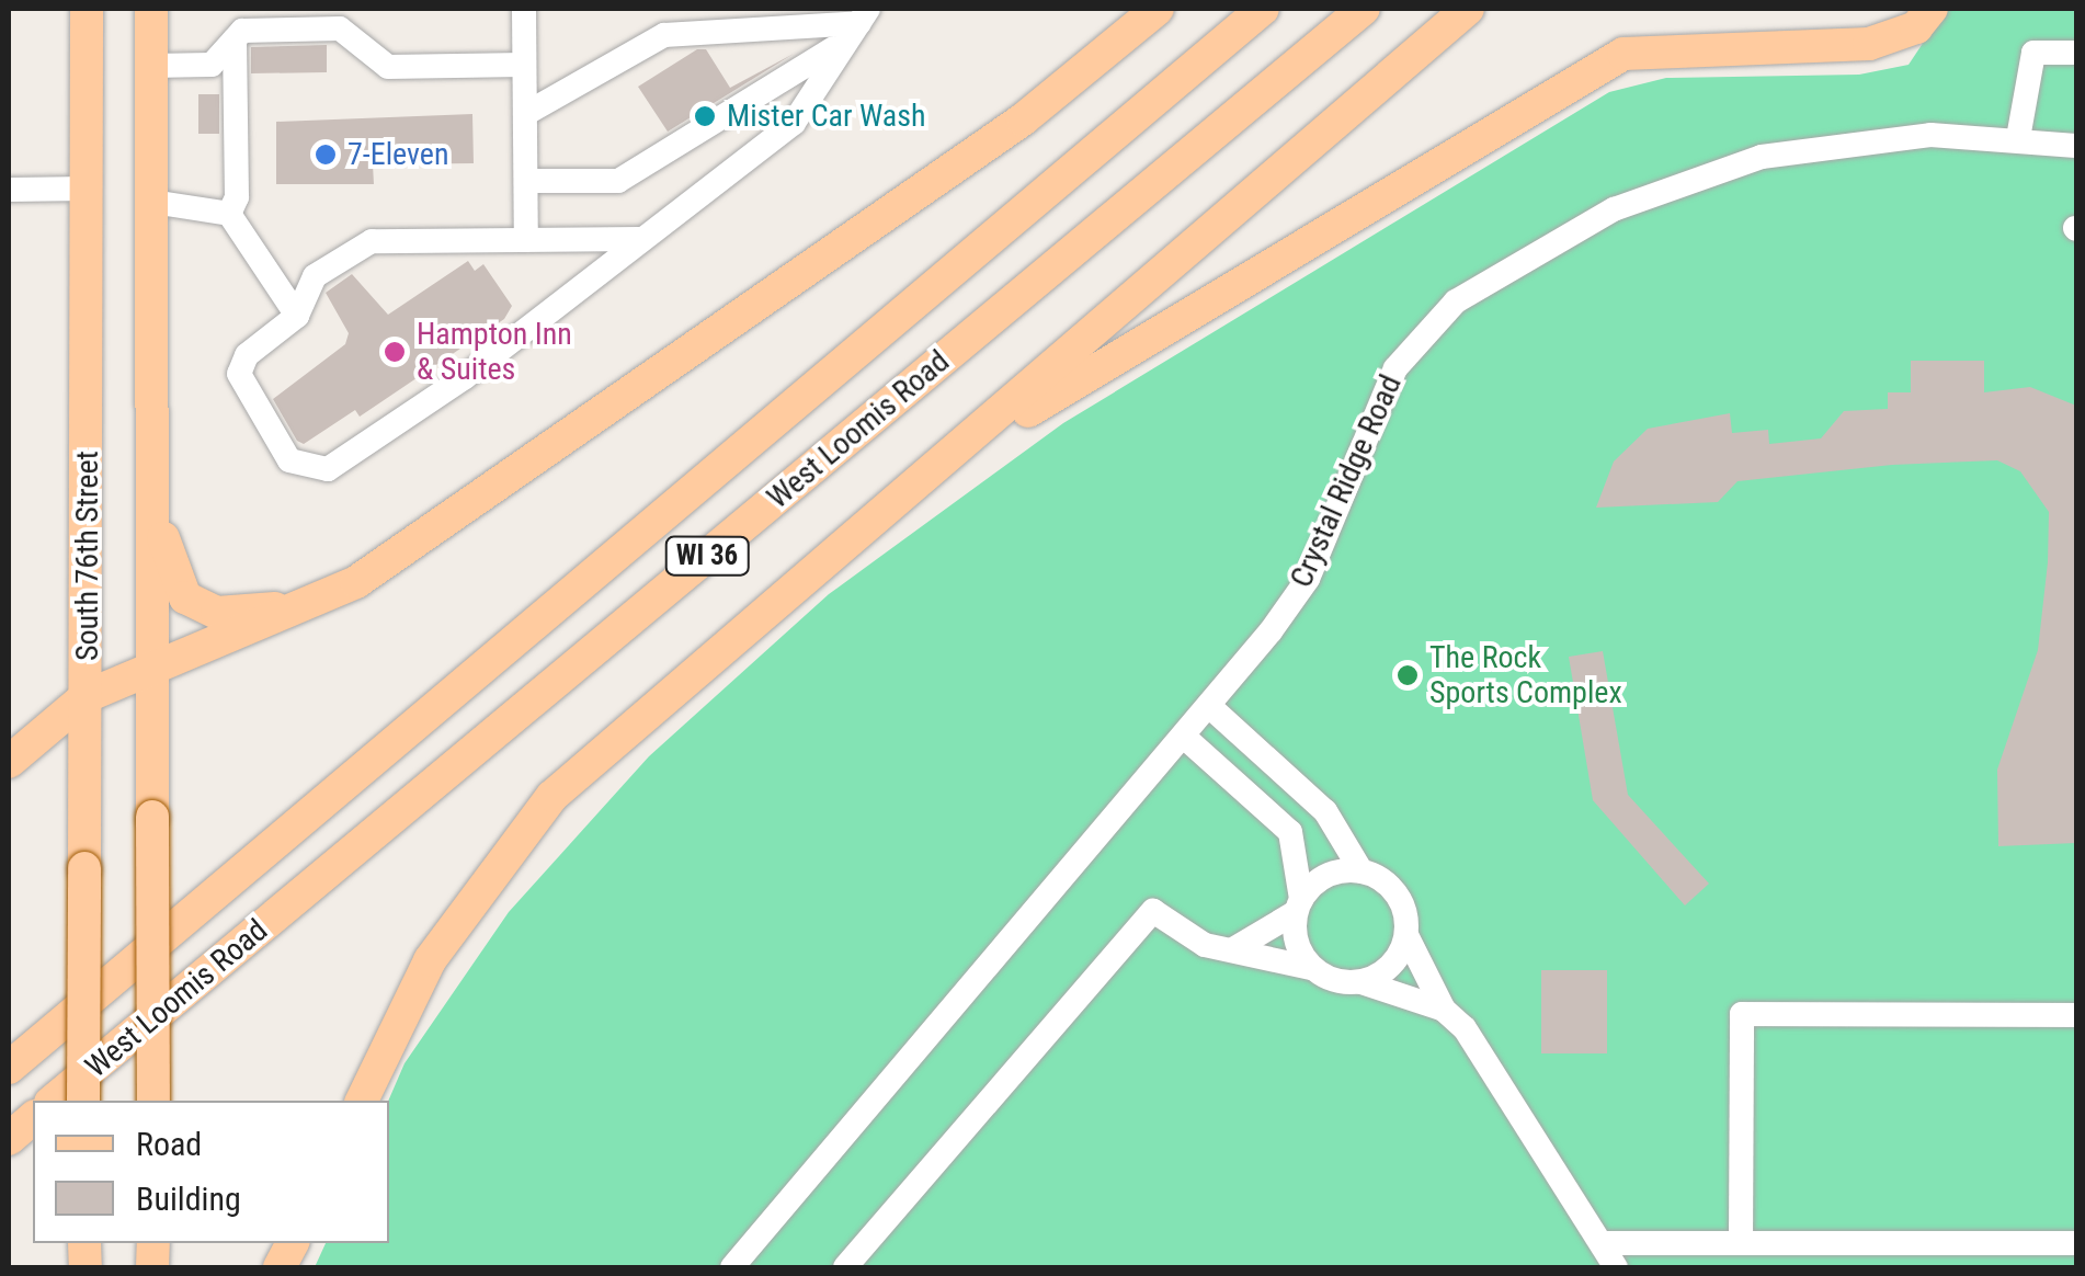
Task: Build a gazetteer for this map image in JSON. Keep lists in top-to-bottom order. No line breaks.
{"streets":{"main road":["West Loomis Road","South 76th Street","WI 36"],"street":["Crystal Ridge Road"]},"places":["Mister Car Wash","7-Eleven","Hampton Inn & Suites","The Rock Sports Complex"],"legend":["Road","Building"]}
